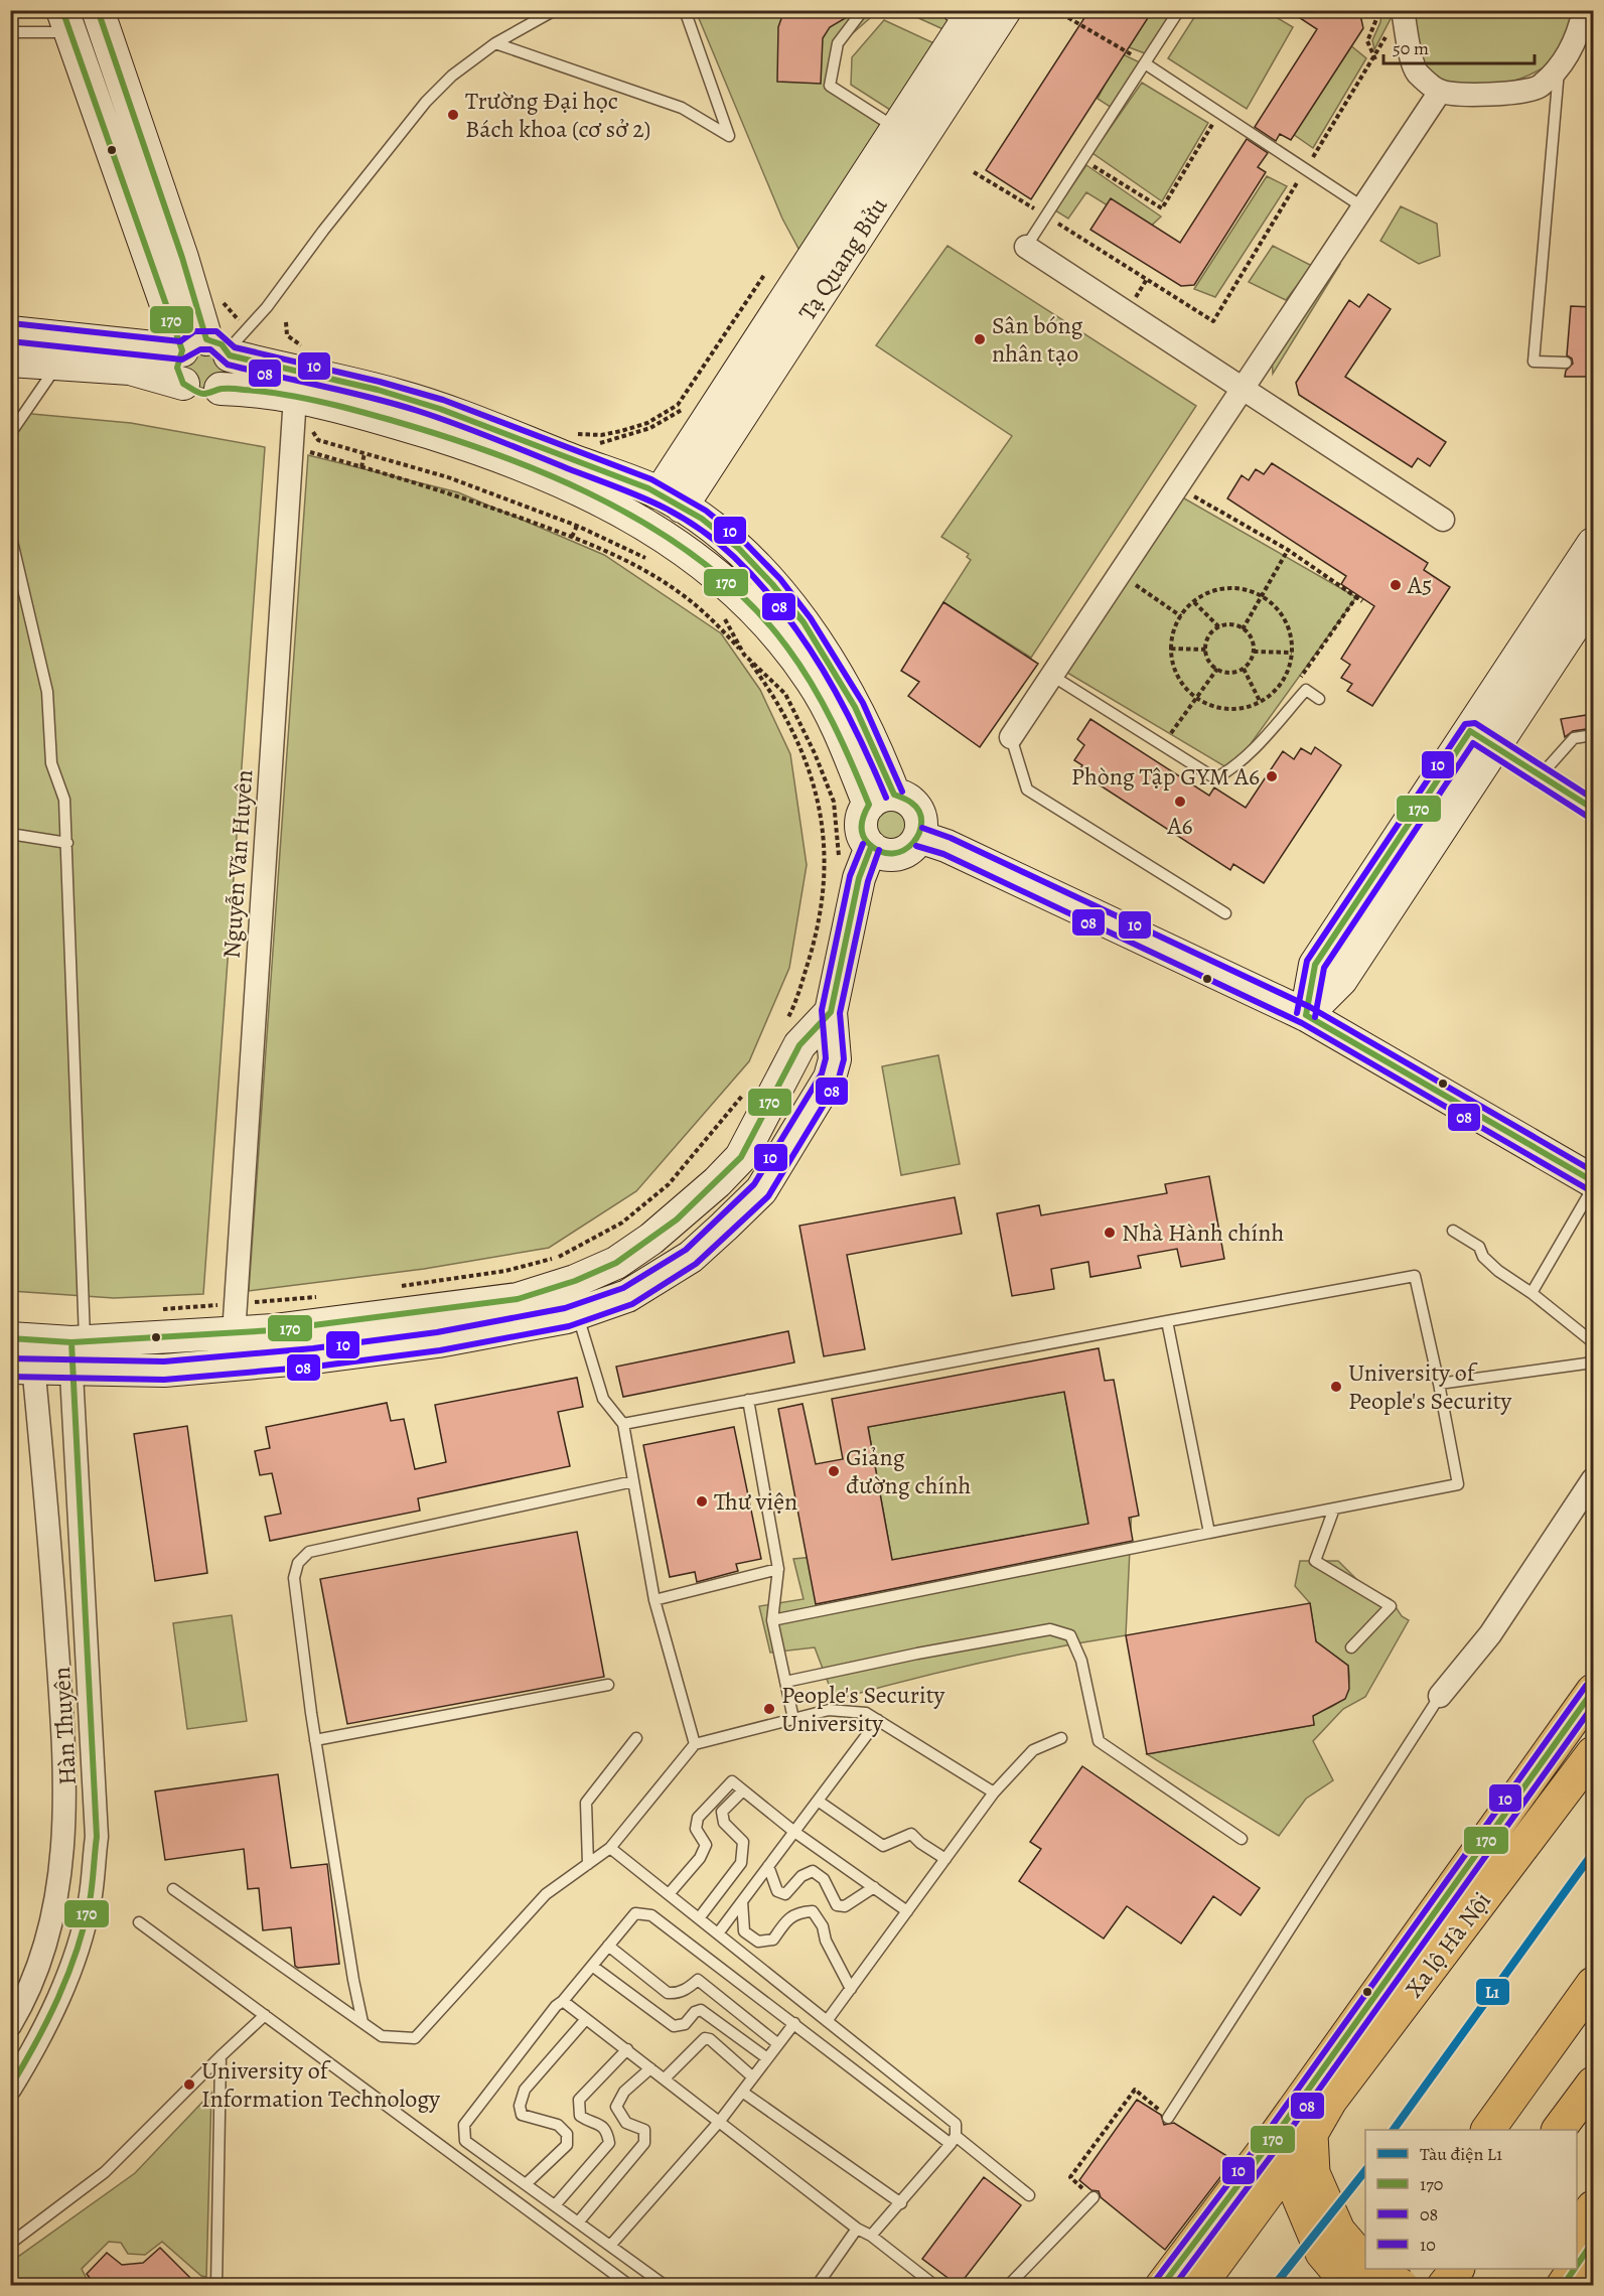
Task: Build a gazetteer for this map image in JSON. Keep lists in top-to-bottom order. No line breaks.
{"streets":{"highway":["Xa lộ Hà Nội"],"street":["Tạ Quang Bửu","Nguyễn Văn Huyên","Hàn Thuyên"]},"places":["Trường Đại học Bách khoa (cơ sở 2)","Sân bóng nhân tạo","A5","Phòng Tập GYM A6","A6","Nhà Hành chính","University of People's Security","Giảng đường chính","Thư viện","People's Security University","University of Information Technology"],"lines":["transit line 170","transit line 10","transit line 08","metro line L1"],"legend":["Tàu điện L1","170","08","10"],"scale_bar":"50 m"}
